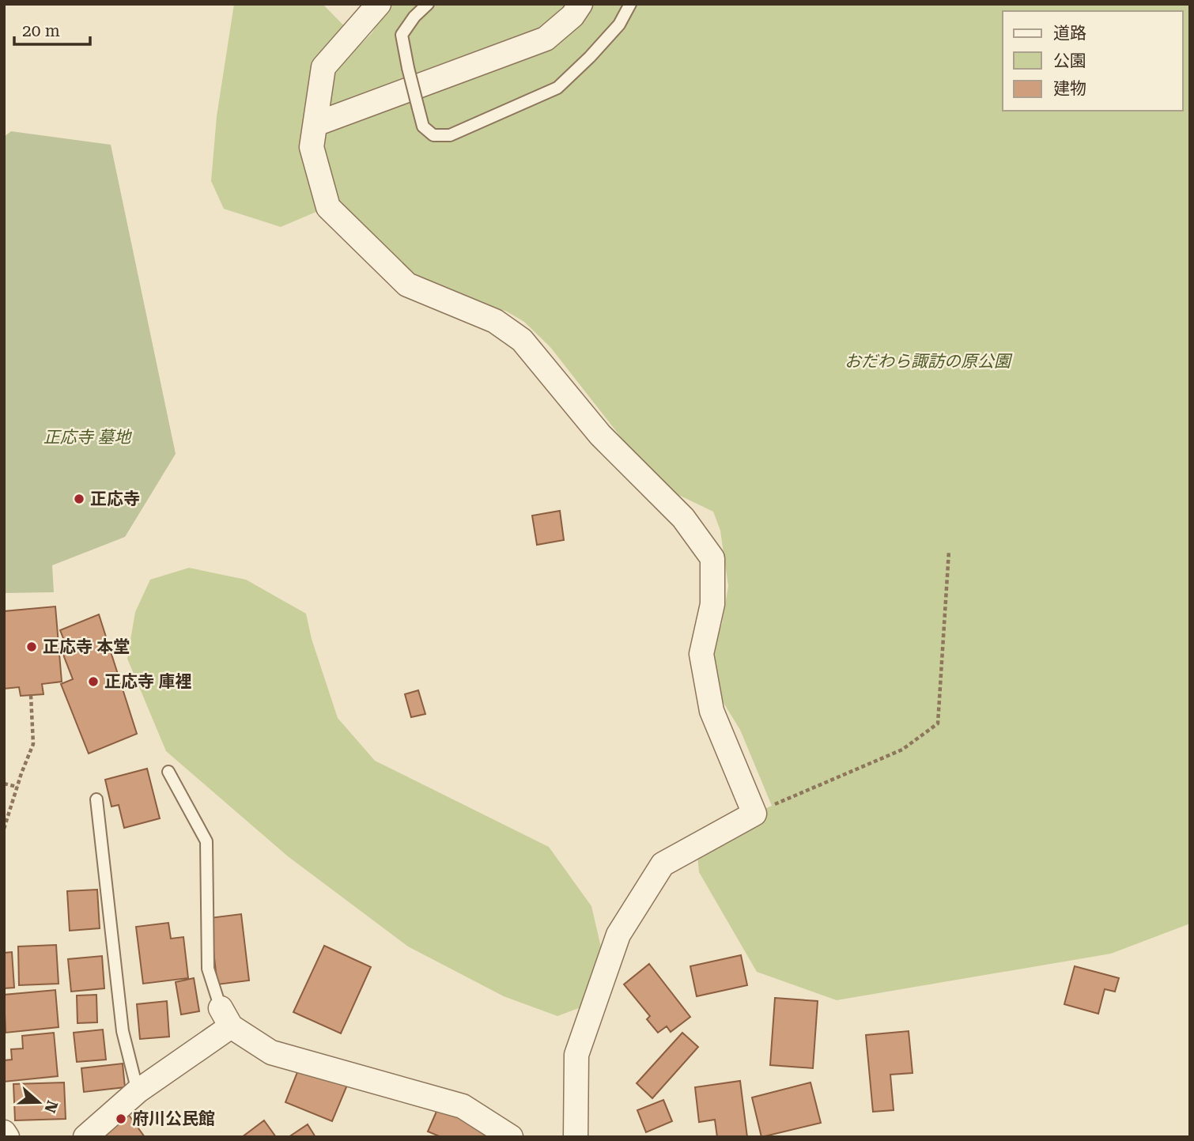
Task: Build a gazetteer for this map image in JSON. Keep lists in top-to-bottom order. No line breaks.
{"parks":["おだわら諏訪の原公園","正応寺 墓地"],"places":["正応寺","正応寺 本堂","正応寺 庫裡","府川公民館"],"legend":["道路","公園","建物"],"scale_bar":"20 m","north":"right"}
